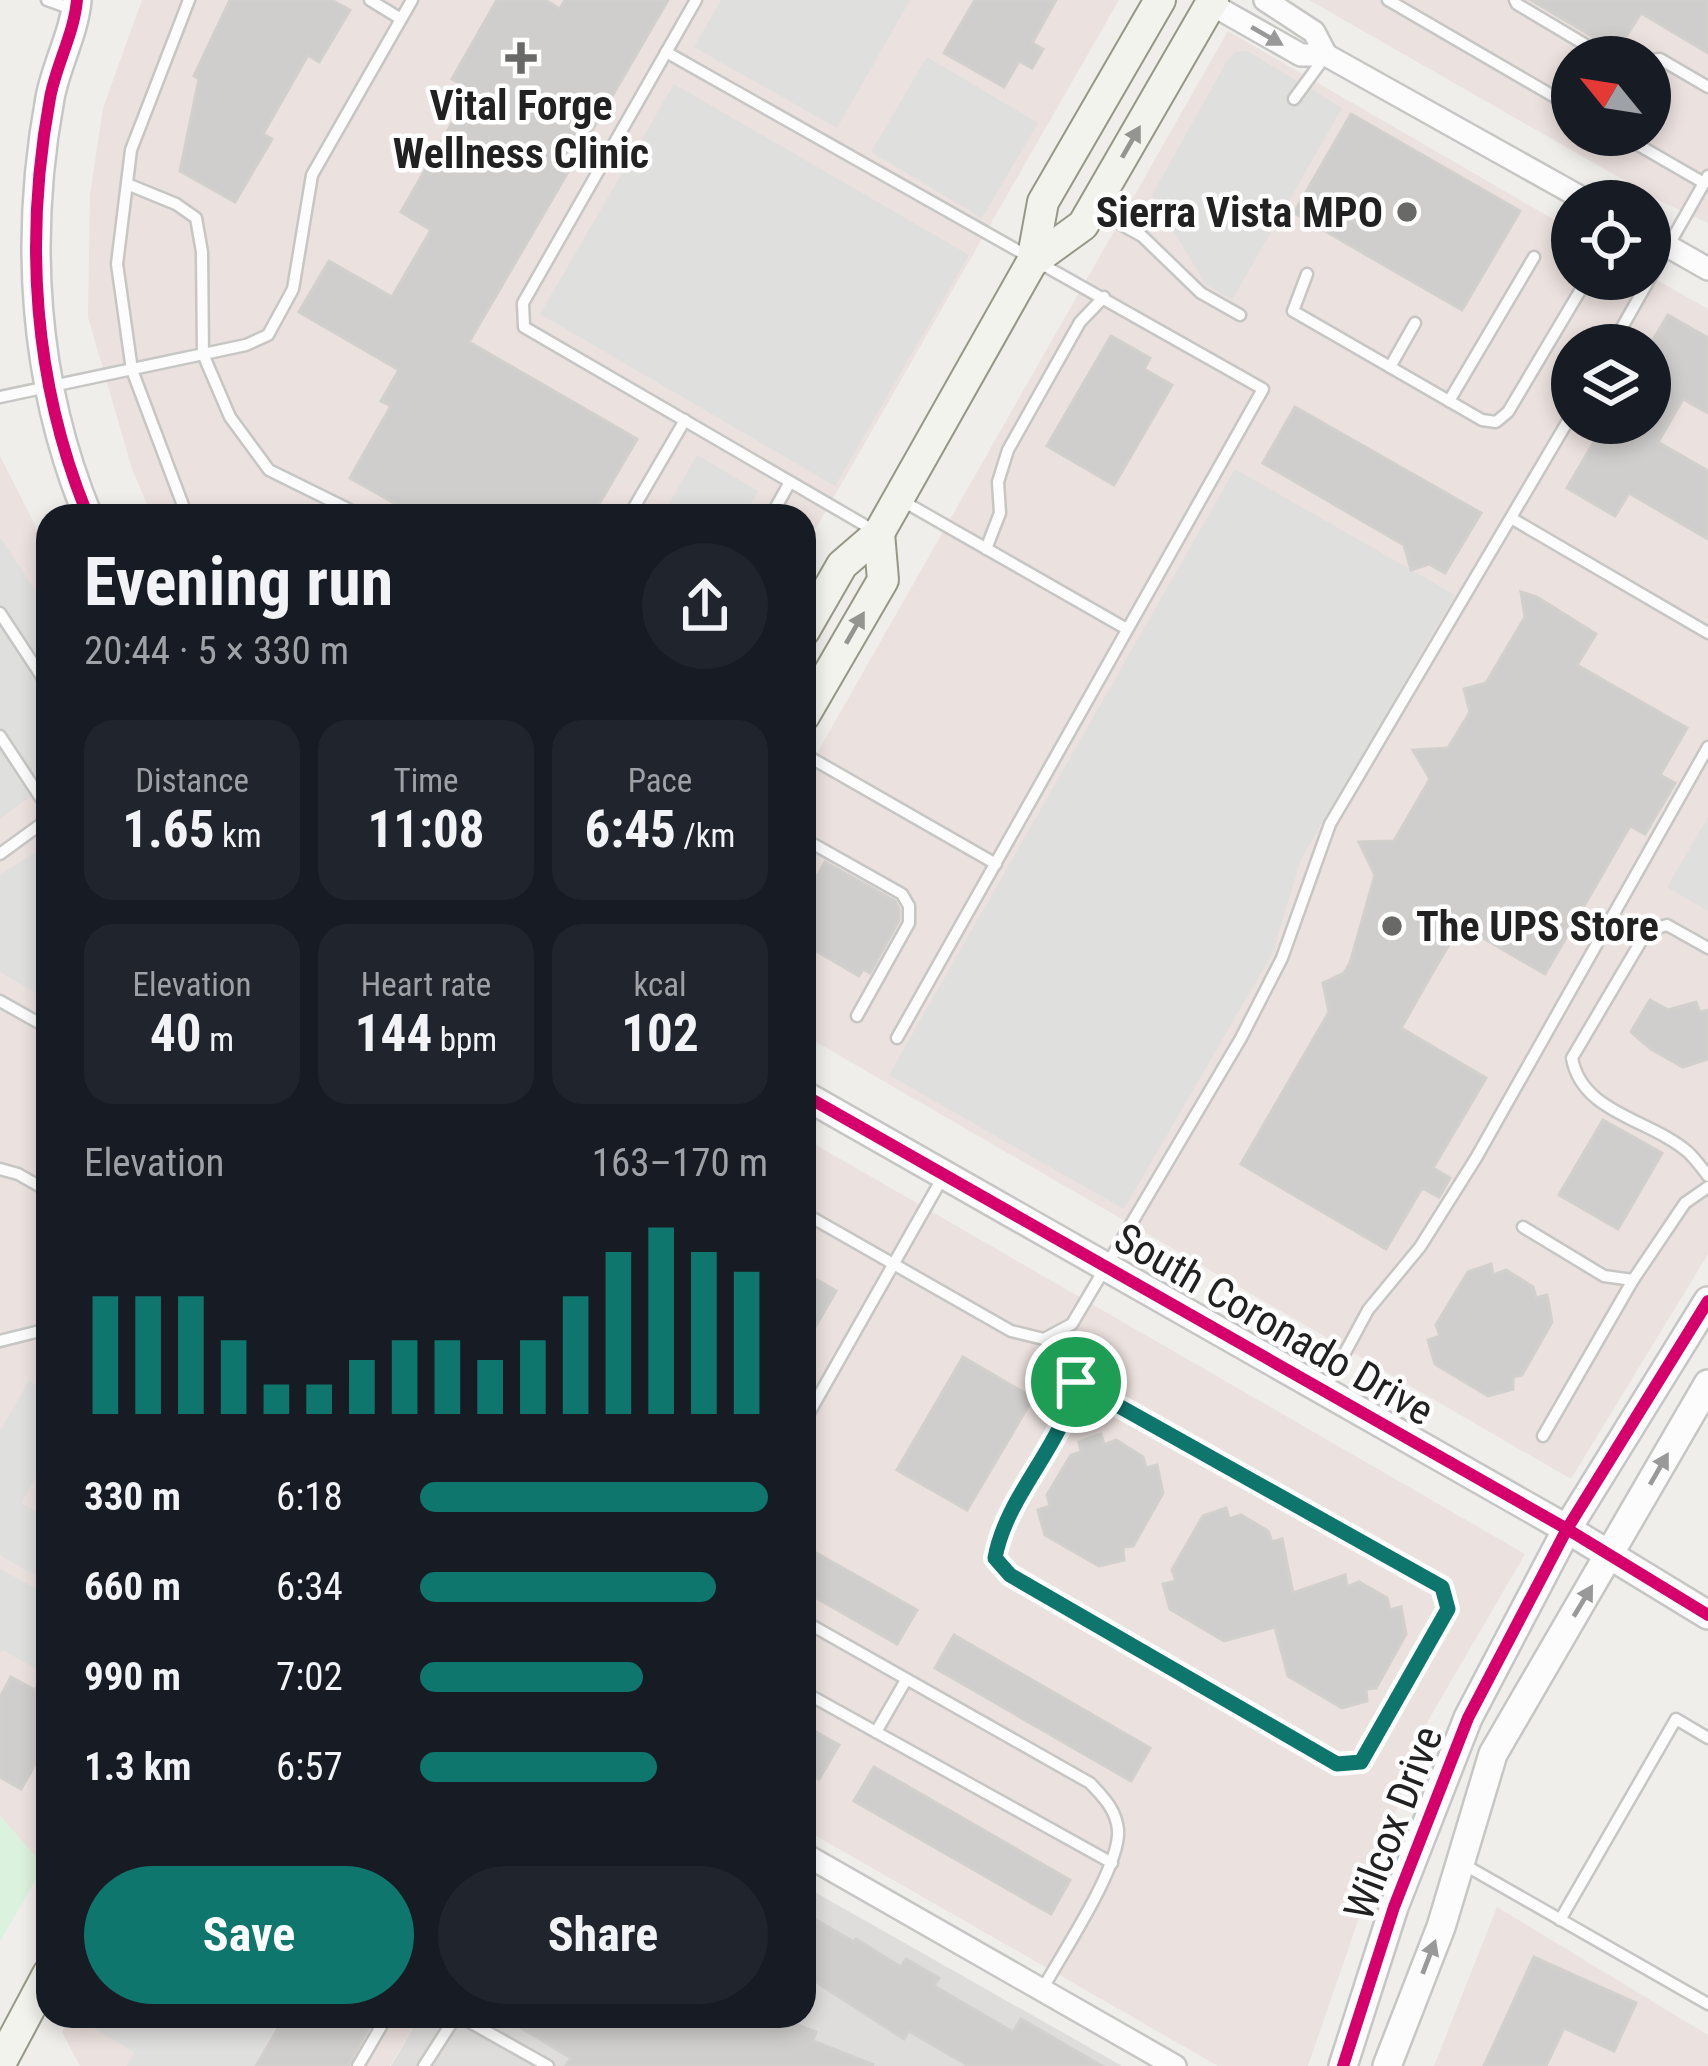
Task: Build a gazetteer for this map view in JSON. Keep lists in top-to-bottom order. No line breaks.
{"streets":{"street":["South Coronado Drive","Wilcox Drive"]},"crossings":[["South Coronado Drive","Wilcox Drive"]],"places":{"health":["Vital Forge Wellness Clinic"],"other":["Sierra Vista MPO","The UPS Store"]},"north":"top left","page":{"heading":["Evening run","20:44 · 5 × 330 m"],"stats":[["Distance","1.65 km"],["Time","11:08"],["Pace","6:45 /km"],["Elevation","40 m"],["Heart rate","144 bpm"],["kcal","102"]],"chart":["Elevation","163–170 m"],"list":[{"name":"330 m","note":"6:18"},{"name":"660 m","note":"6:34"},{"name":"990 m","note":"7:02"},{"name":"1.3 km","note":"6:57"}],"buttons":["Save","Share"]}}
